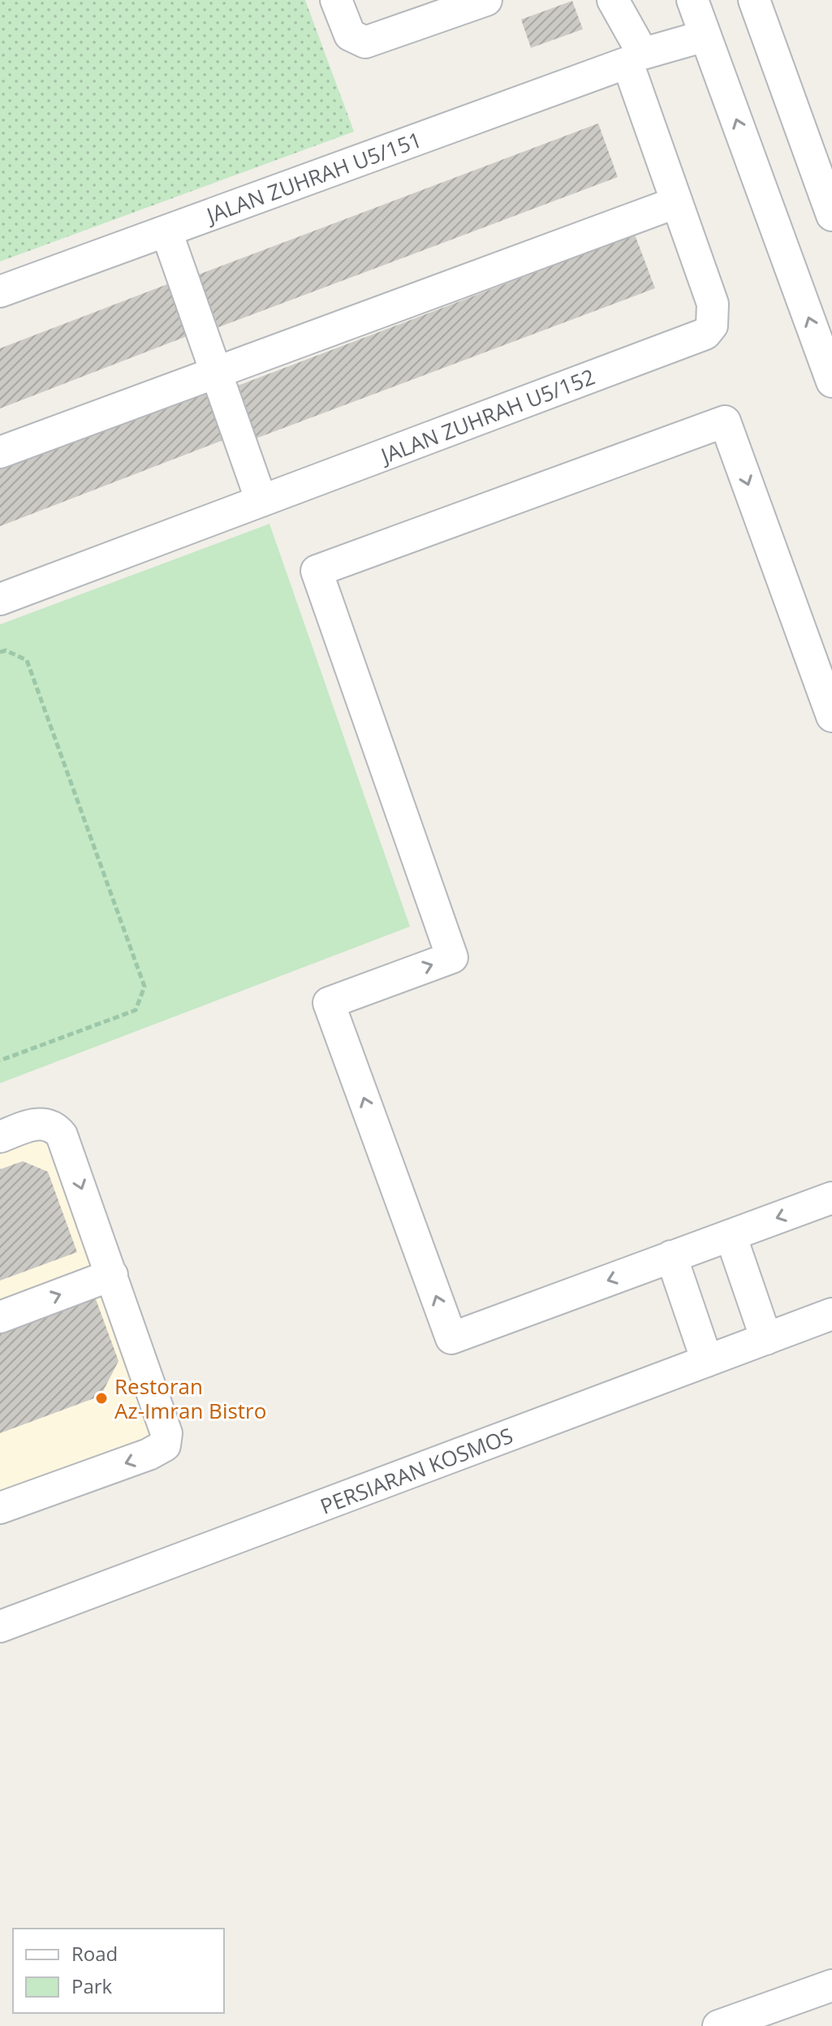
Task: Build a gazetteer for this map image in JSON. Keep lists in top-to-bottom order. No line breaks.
{"streets":{"street":["JALAN ZUHRAH U5/151","JALAN ZUHRAH U5/152","PERSIARAN KOSMOS"]},"crossings":[["JALAN ZUHRAH U5/151","JALAN ZUHRAH U5/152"]],"places":["Restoran Az-Imran Bistro"],"legend":["Road","Park"]}
